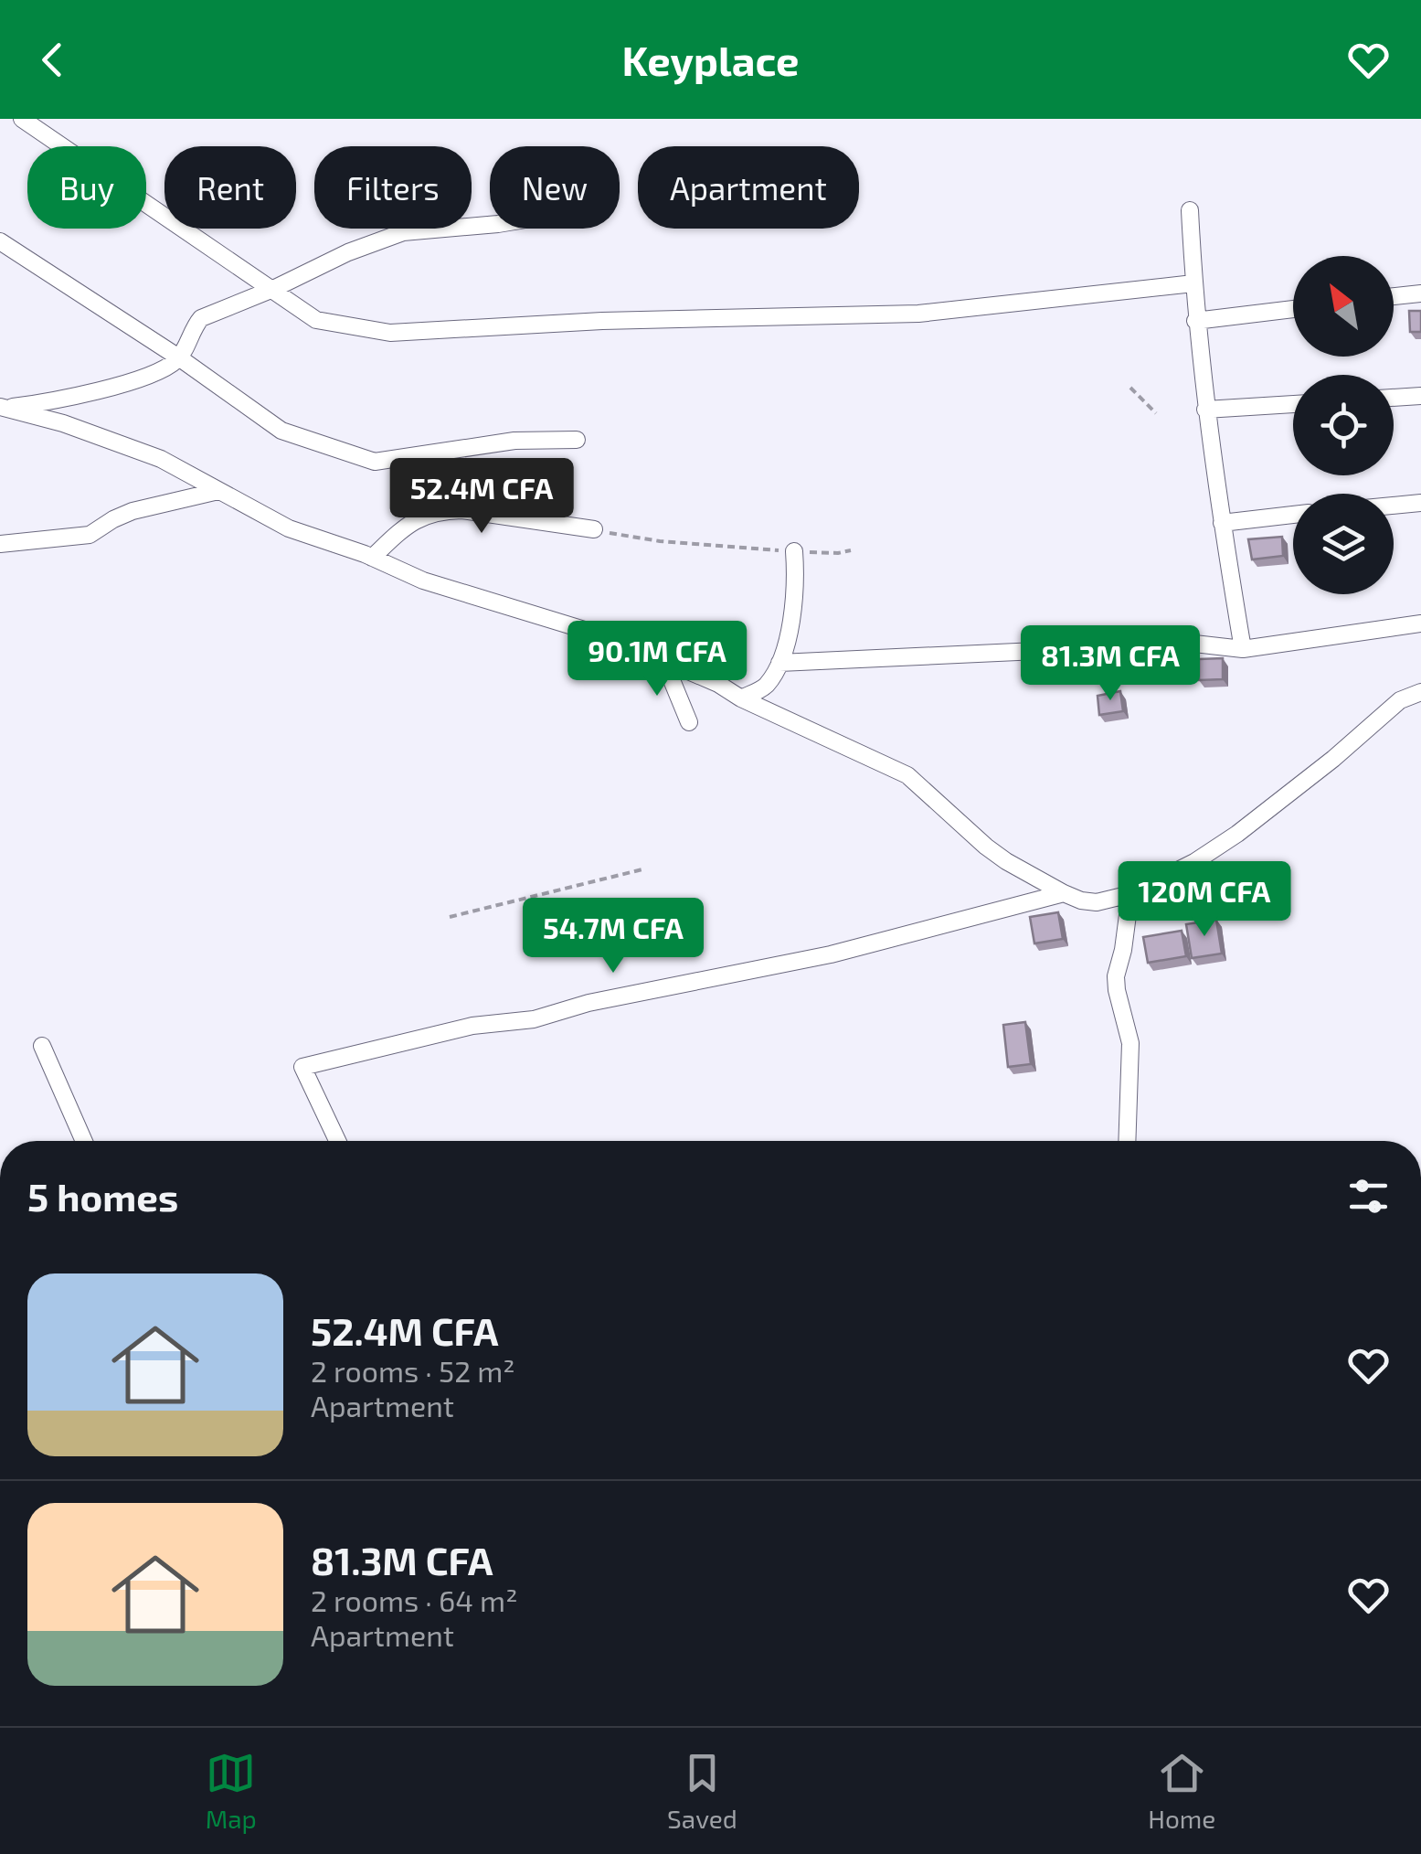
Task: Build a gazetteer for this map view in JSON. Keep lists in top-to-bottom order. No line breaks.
{"north":"top left","page":{"header":"Keyplace","chip":["Buy","Rent","Filters","New","Apartment"],"price":["52.4M CFA","90.1M CFA","81.3M CFA","120M CFA","54.7M CFA"],"heading":"5 homes","list":[{"name":"52.4M CFA","note":"2 rooms · 52 m² · Apartment"},{"name":"81.3M CFA","note":"2 rooms · 64 m² · Apartment"}],"tabs":["Map","Saved","Home"]}}
